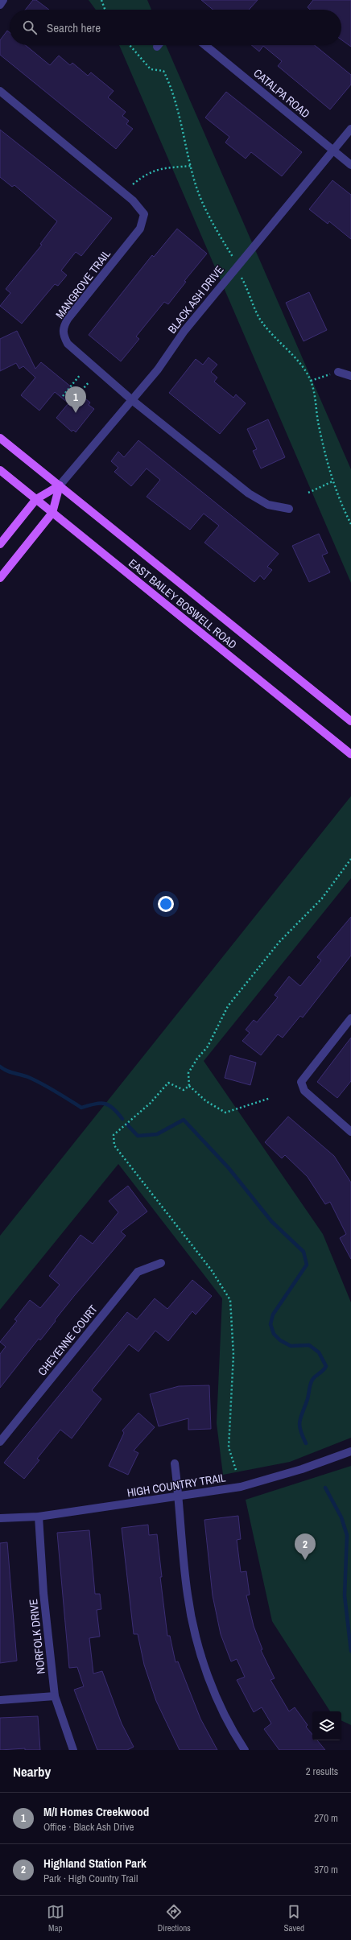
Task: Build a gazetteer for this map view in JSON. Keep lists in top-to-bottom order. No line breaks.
{"streets":{"main road":["EAST BAILEY BOSWELL ROAD"],"street":["CATALPA ROAD","MANGROVE TRAIL","BLACK ASH DRIVE","CHEYENNE COURT","HIGH COUNTRY TRAIL","NORFOLK DRIVE"]},"crossings":[["CATALPA ROAD","BLACK ASH DRIVE"],["MANGROVE TRAIL","BLACK ASH DRIVE"],["BLACK ASH DRIVE","EAST BAILEY BOSWELL ROAD"],["HIGH COUNTRY TRAIL","NORFOLK DRIVE"]],"page":{"search":"Search here","pins":["1","2"],"heading":["Nearby","2 results"],"list":[{"mark":"1","name":"M/I Homes Creekwood","note":"Office · Black Ash Drive","value":"270 m"},{"mark":"2","name":"Highland Station Park","note":"Park · High Country Trail","value":"370 m"}],"nav":["Map","Directions","Saved"]}}
